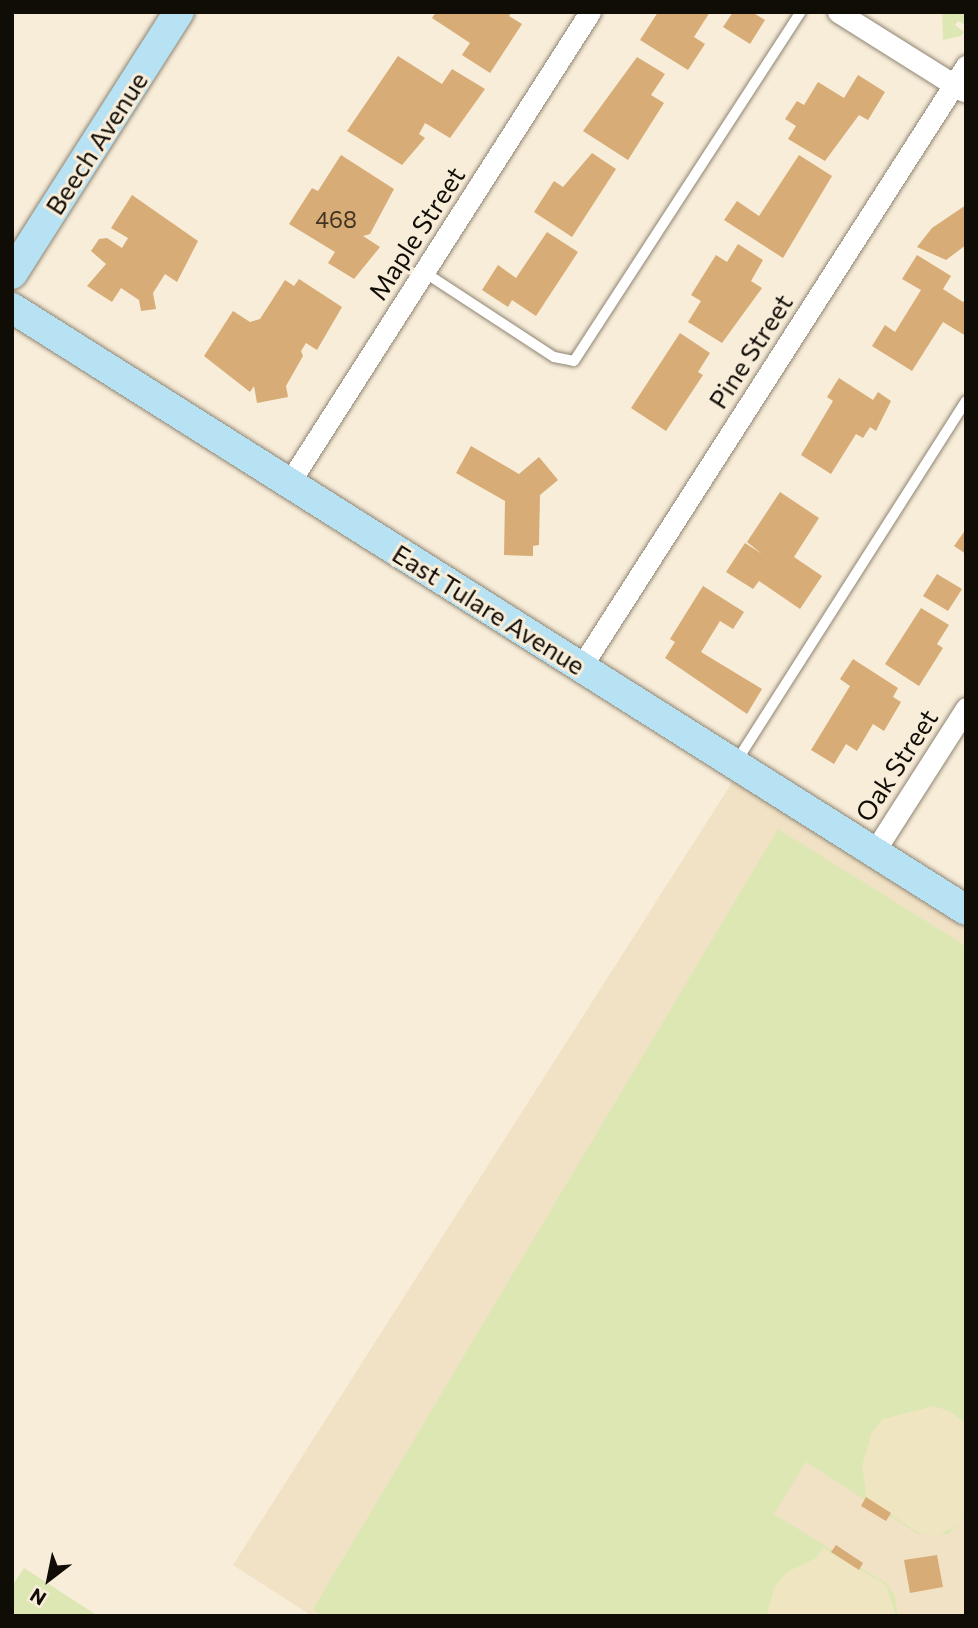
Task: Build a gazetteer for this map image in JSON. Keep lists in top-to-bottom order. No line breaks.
{"streets":{"street":["Beech Avenue","Maple Street","Pine Street","East Tulare Avenue","Oak Street"]},"crossings":[["Maple Street","East Tulare Avenue"],["Pine Street","East Tulare Avenue"],["East Tulare Avenue","Oak Street"]],"house_numbers":["468"],"north":"bottom left"}
